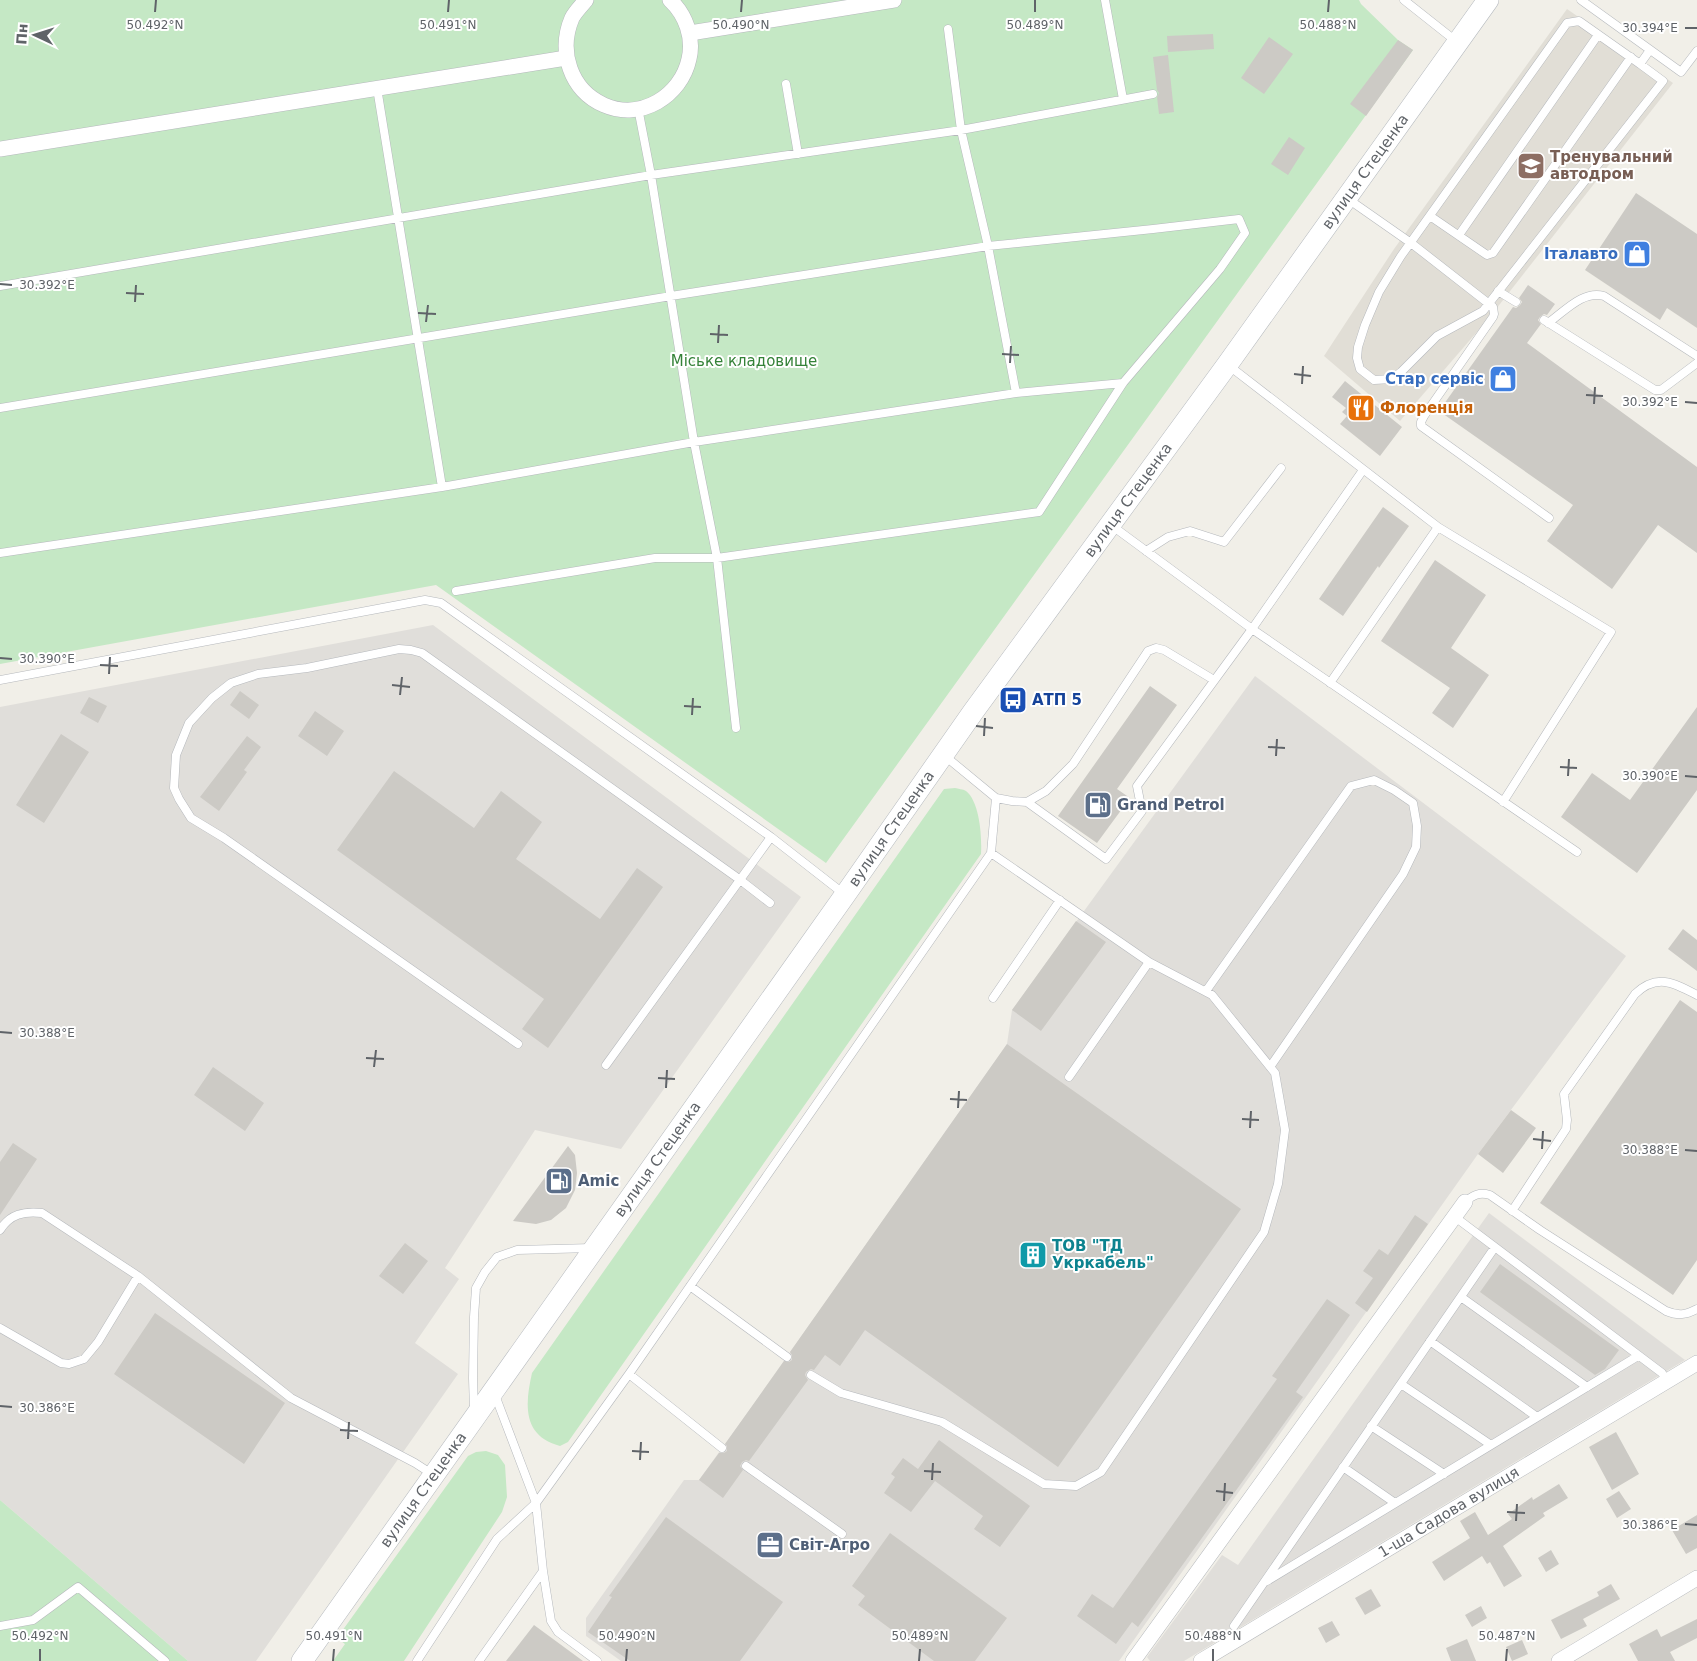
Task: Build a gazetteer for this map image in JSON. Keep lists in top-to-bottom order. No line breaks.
{"streets":{"main road":["вулиця Стеценка"],"street":["1-ша Садова вулиця"]},"parks":["Міське кладовище"],"places":{"school or university":["Тренувальний автодром"],"shop":["Італавто","Стар сервіс"],"restaurant":["Флоренція"],"bus stop":["АТП 5"],"fuel station":["Grand Petrol","Amic"],"building":["ТОВ \"ТД Укркабель\""],"office":["Світ-Агро"]},"north":"left","coordinates":["50.492°N","50.491°N","50.490°N","50.489°N","50.488°N","30.394°E","30.392°E","30.390°E","30.388°E","30.386°E","50.487°N"]}
